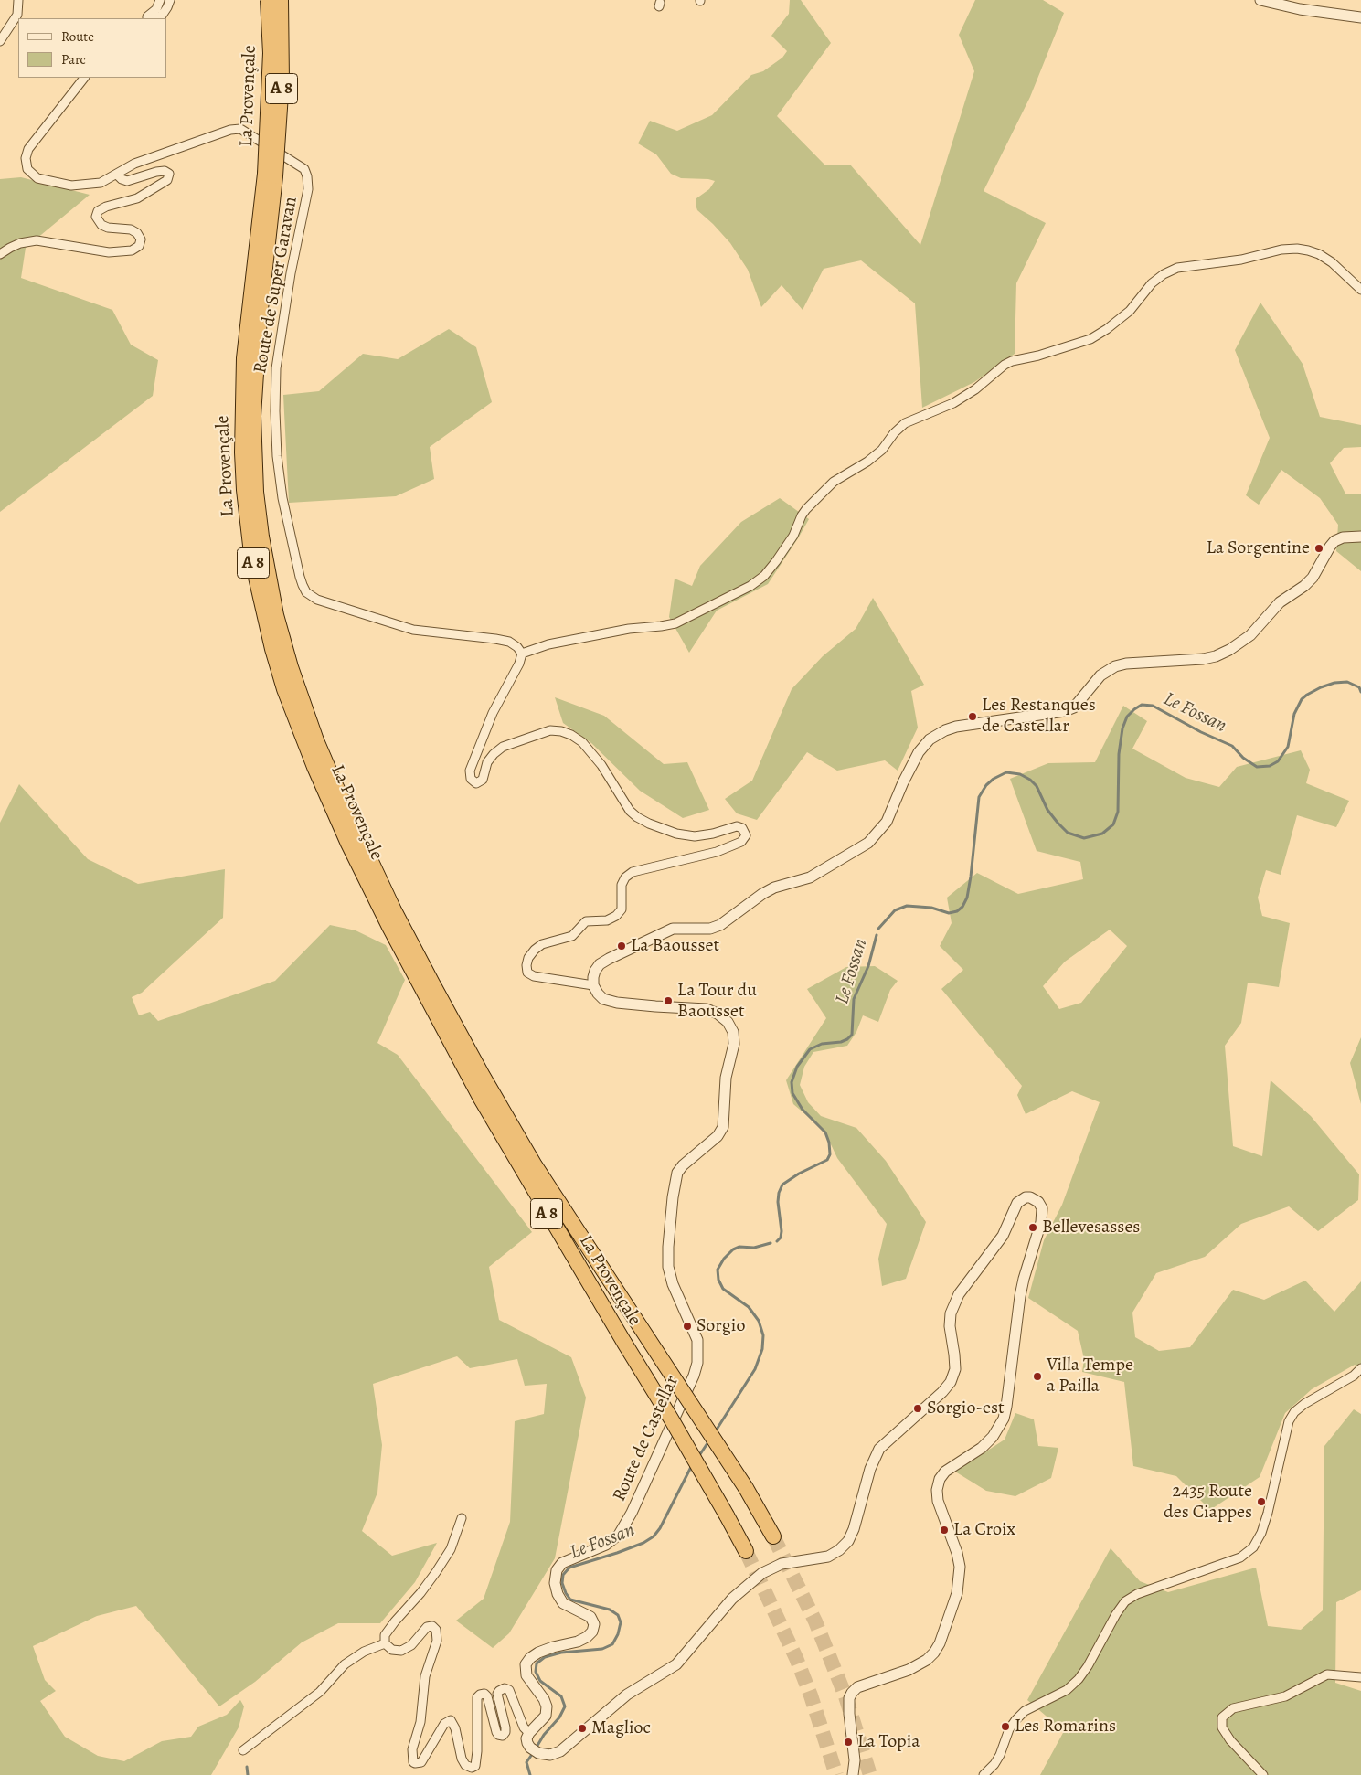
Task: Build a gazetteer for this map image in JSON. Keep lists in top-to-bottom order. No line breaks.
{"streets":{"highway":["A 8","La Provençale"],"street":["Route de Super Garavan","Route de Castellar"]},"water":["Le Fossan"],"places":["La Sorgentine","Les Restanques de Castellar","La Baousset","La Tour du Baousset","Bellevesasses","Sorgio","Villa Tempe a Pailla","Sorgio-est","2435 Route des Ciappes","La Croix","Les Romarins","Maglioc","La Topia"],"legend":["Route","Parc"]}
